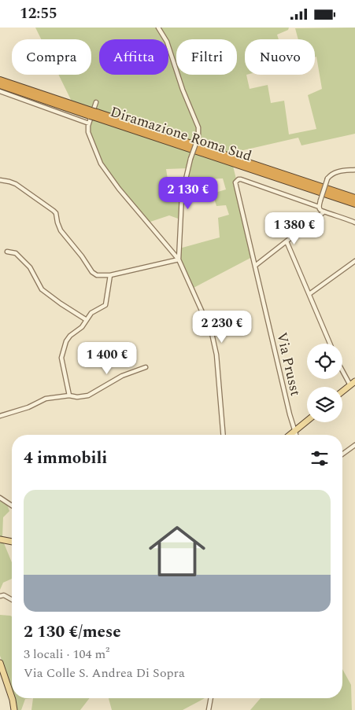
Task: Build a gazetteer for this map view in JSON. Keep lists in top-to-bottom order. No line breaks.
{"streets":{"highway":["Diramazione Roma Sud"],"street":["Via Prusst"]},"page":{"status":"12:55","chip":["Compra","Affitta","Filtri","Nuovo"],"price":["2 130 €","1 380 €","2 230 €","1 400 €"],"heading":"4 immobili","list":[{"name":"2 130 €/mese","note":"3 locali · 104 m² · Via Colle S. Andrea Di Sopra"}]}}
